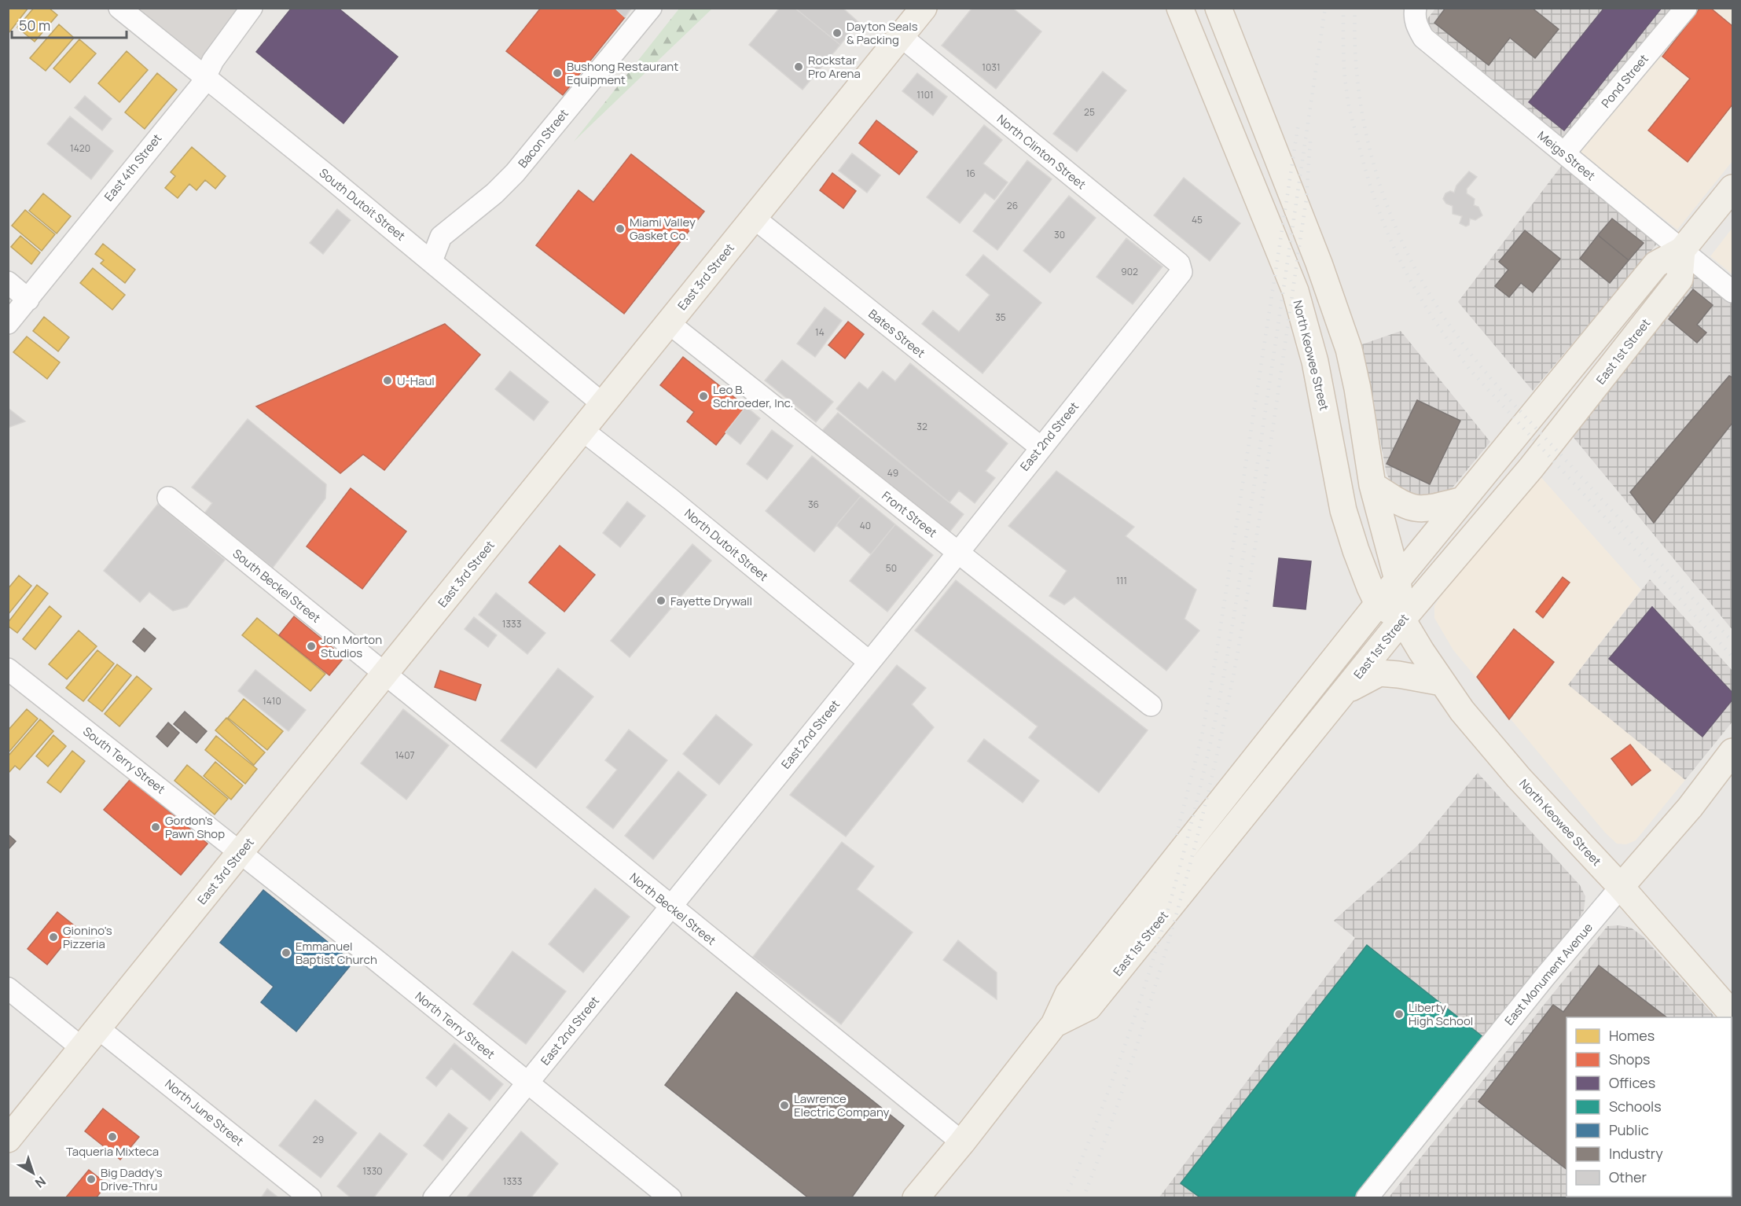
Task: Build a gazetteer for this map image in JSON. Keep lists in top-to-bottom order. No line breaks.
{"streets":{"main road":["East 3rd Street","East 1st Street","North Keowee Street","East Monument Avenue"],"street":["Pond Street","Bacon Street","North Clinton Street","Meigs Street","East 4th Street","South Dutoit Street","Bates Street","East 2nd Street","Front Street","North Dutoit Street","South Beckel Street","South Terry Street","North Beckel Street","North Terry Street","North June Street"]},"crossings":[["Pond Street","Meigs Street"],["Bacon Street","South Dutoit Street"],["North Clinton Street","East 3rd Street"],["North Clinton Street","East 2nd Street"],["Meigs Street","East 1st Street"],["East 4th Street","South Dutoit Street"],["South Dutoit Street","East 3rd Street"],["East 3rd Street","Bates Street"],["East 3rd Street","Front Street"],["East 3rd Street","North Dutoit Street"],["East 3rd Street","South Beckel Street"],["East 3rd Street","South Terry Street"],["East 3rd Street","North Beckel Street"],["East 3rd Street","North Terry Street"],["East 3rd Street","North June Street"],["Bates Street","East 2nd Street"],["East 1st Street","North Keowee Street"],["East 1st Street","North Beckel Street"],["North Keowee Street","East Monument Avenue"],["East 2nd Street","Front Street"],["East 2nd Street","North Dutoit Street"],["East 2nd Street","North Beckel Street"],["East 2nd Street","North Terry Street"],["South Beckel Street","North Beckel Street"],["South Terry Street","North Terry Street"]],"places":["Dayton Seals & Packing","Rockstar Pro Arena","Bushong Restaurant Equipment","Miami Valley Gasket Co.","U-Haul","Leo B. Schroeder, Inc.","Fayette Drywall","Jon Morton Studios","Gordon's Pawn Shop","Gionino's Pizzeria","Emmanuel Baptist Church","Liberty High School","Lawrence Electric Company","Taqueria Mixteca","Big Daddy's Drive-Thru"],"house_numbers":["1031","1101","25","1420","16","26","45","30","902","35","14","32","49","36","40","50","111","1333","1410","1407","29","1330","1333"],"legend":["Homes","Shops","Offices","Schools","Public","Industry","Other"],"scale_bar":"50 m","north":"bottom right"}
